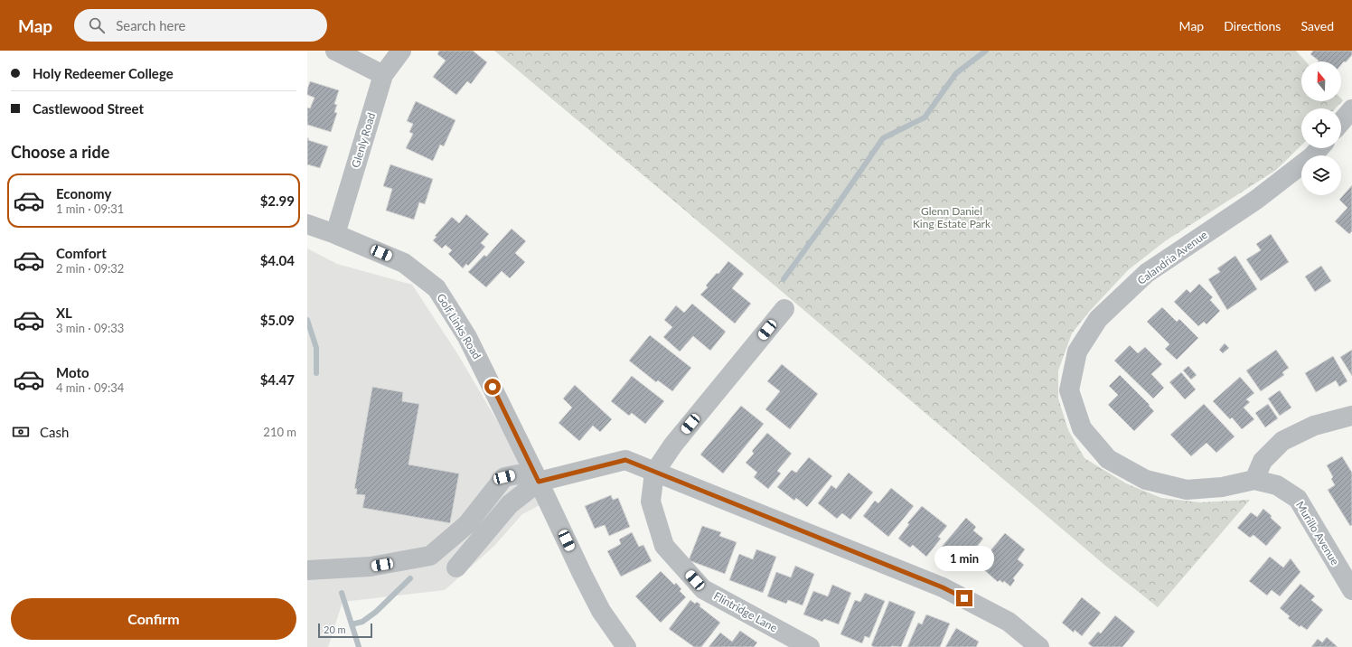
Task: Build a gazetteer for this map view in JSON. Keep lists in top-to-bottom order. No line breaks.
{"streets":{"street":["Glenly Road","Calandria Avenue","Golf Links Road","Murillo Avenue","Flintridge Lane"]},"crossings":[["Glenly Road","Golf Links Road"],["Calandria Avenue","Murillo Avenue"]],"parks":["Glenn Daniel King Estate Park"],"scale_bar":"20 m","north":"top","page":{"header":"Map","search":"Search here","nav":["Map","Directions","Saved"],"banner":["Holy Redeemer College","Castlewood Street"],"heading":"Choose a ride","list":[{"name":"Economy","note":"1 min · 09:31","value":"$2.99"},{"name":"Comfort","note":"2 min · 09:32","value":"$4.04"},{"name":"XL","note":"3 min · 09:33","value":"$5.09"},{"name":"Moto","note":"4 min · 09:34","value":"$4.47"}],"pay":["Cash","210 m"],"bubble":"1 min","buttons":"Confirm","scale":"20 m"}}
